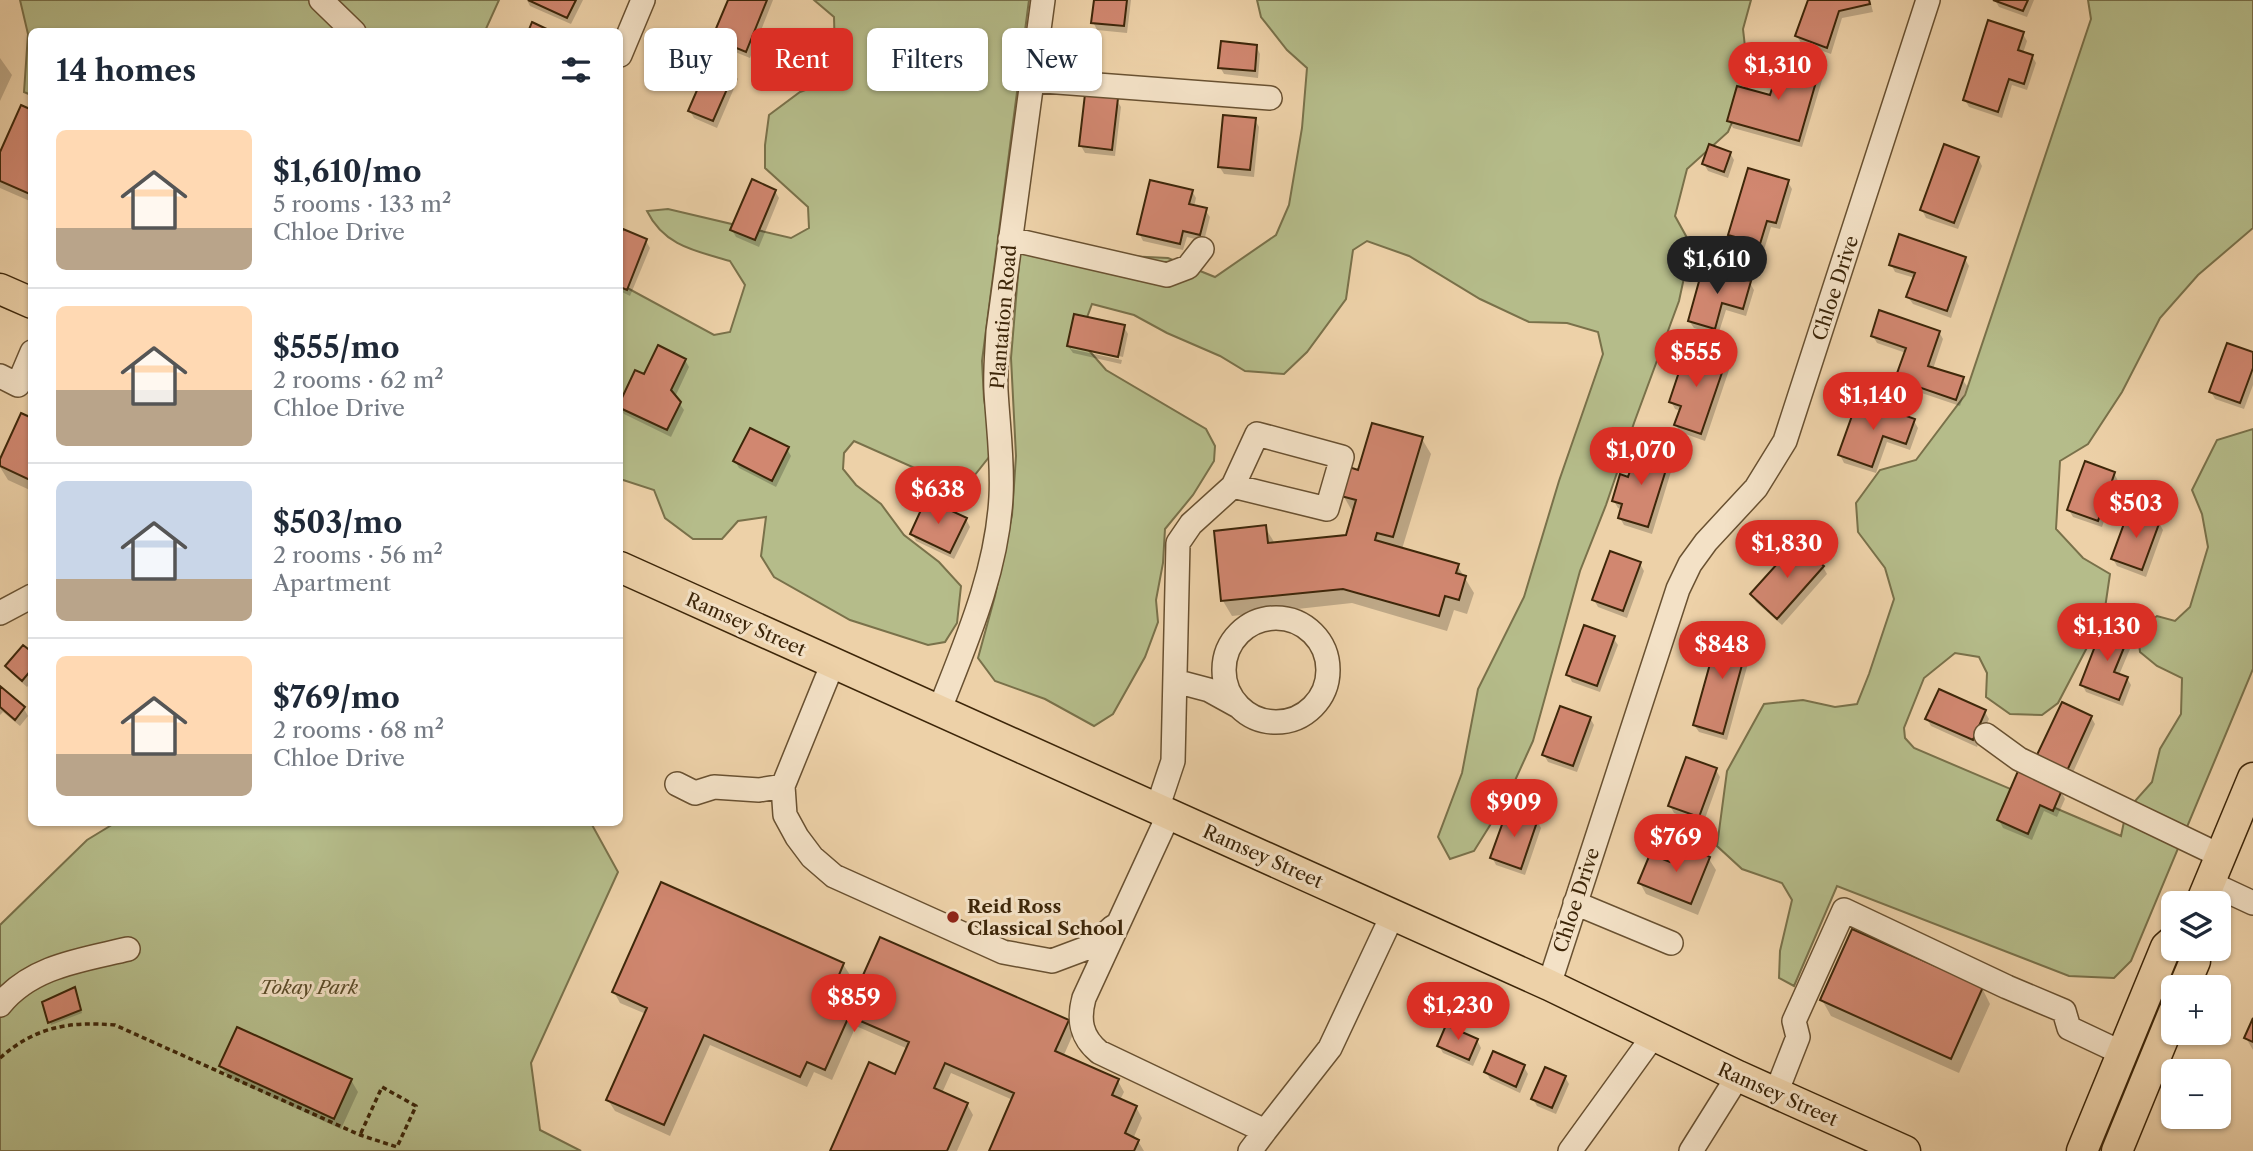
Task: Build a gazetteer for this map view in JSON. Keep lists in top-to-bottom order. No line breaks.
{"streets":{"main road":["Ramsey Street"],"street":["Chloe Drive","Plantation Road"]},"crossings":[["Chloe Drive","Ramsey Street"],["Plantation Road","Ramsey Street"]],"parks":["Tokay Park"],"places":["Reid Ross Classical School"],"page":{"chip":["Buy","Rent","Filters","New"],"heading":"14 homes","price":["$1,310","$1,610","$555","$1,140","$1,070","$638","$503","$1,830","$1,130","$848","$909","$769","$859","$1,230"],"list":[{"name":"$1,610/mo","note":"5 rooms · 133 m² · Chloe Drive"},{"name":"$555/mo","note":"2 rooms · 62 m² · Chloe Drive"},{"name":"$503/mo","note":"2 rooms · 56 m² · Apartment"},{"name":"$769/mo","note":"2 rooms · 68 m² · Chloe Drive"}],"map_buttons":["+","−"]}}
